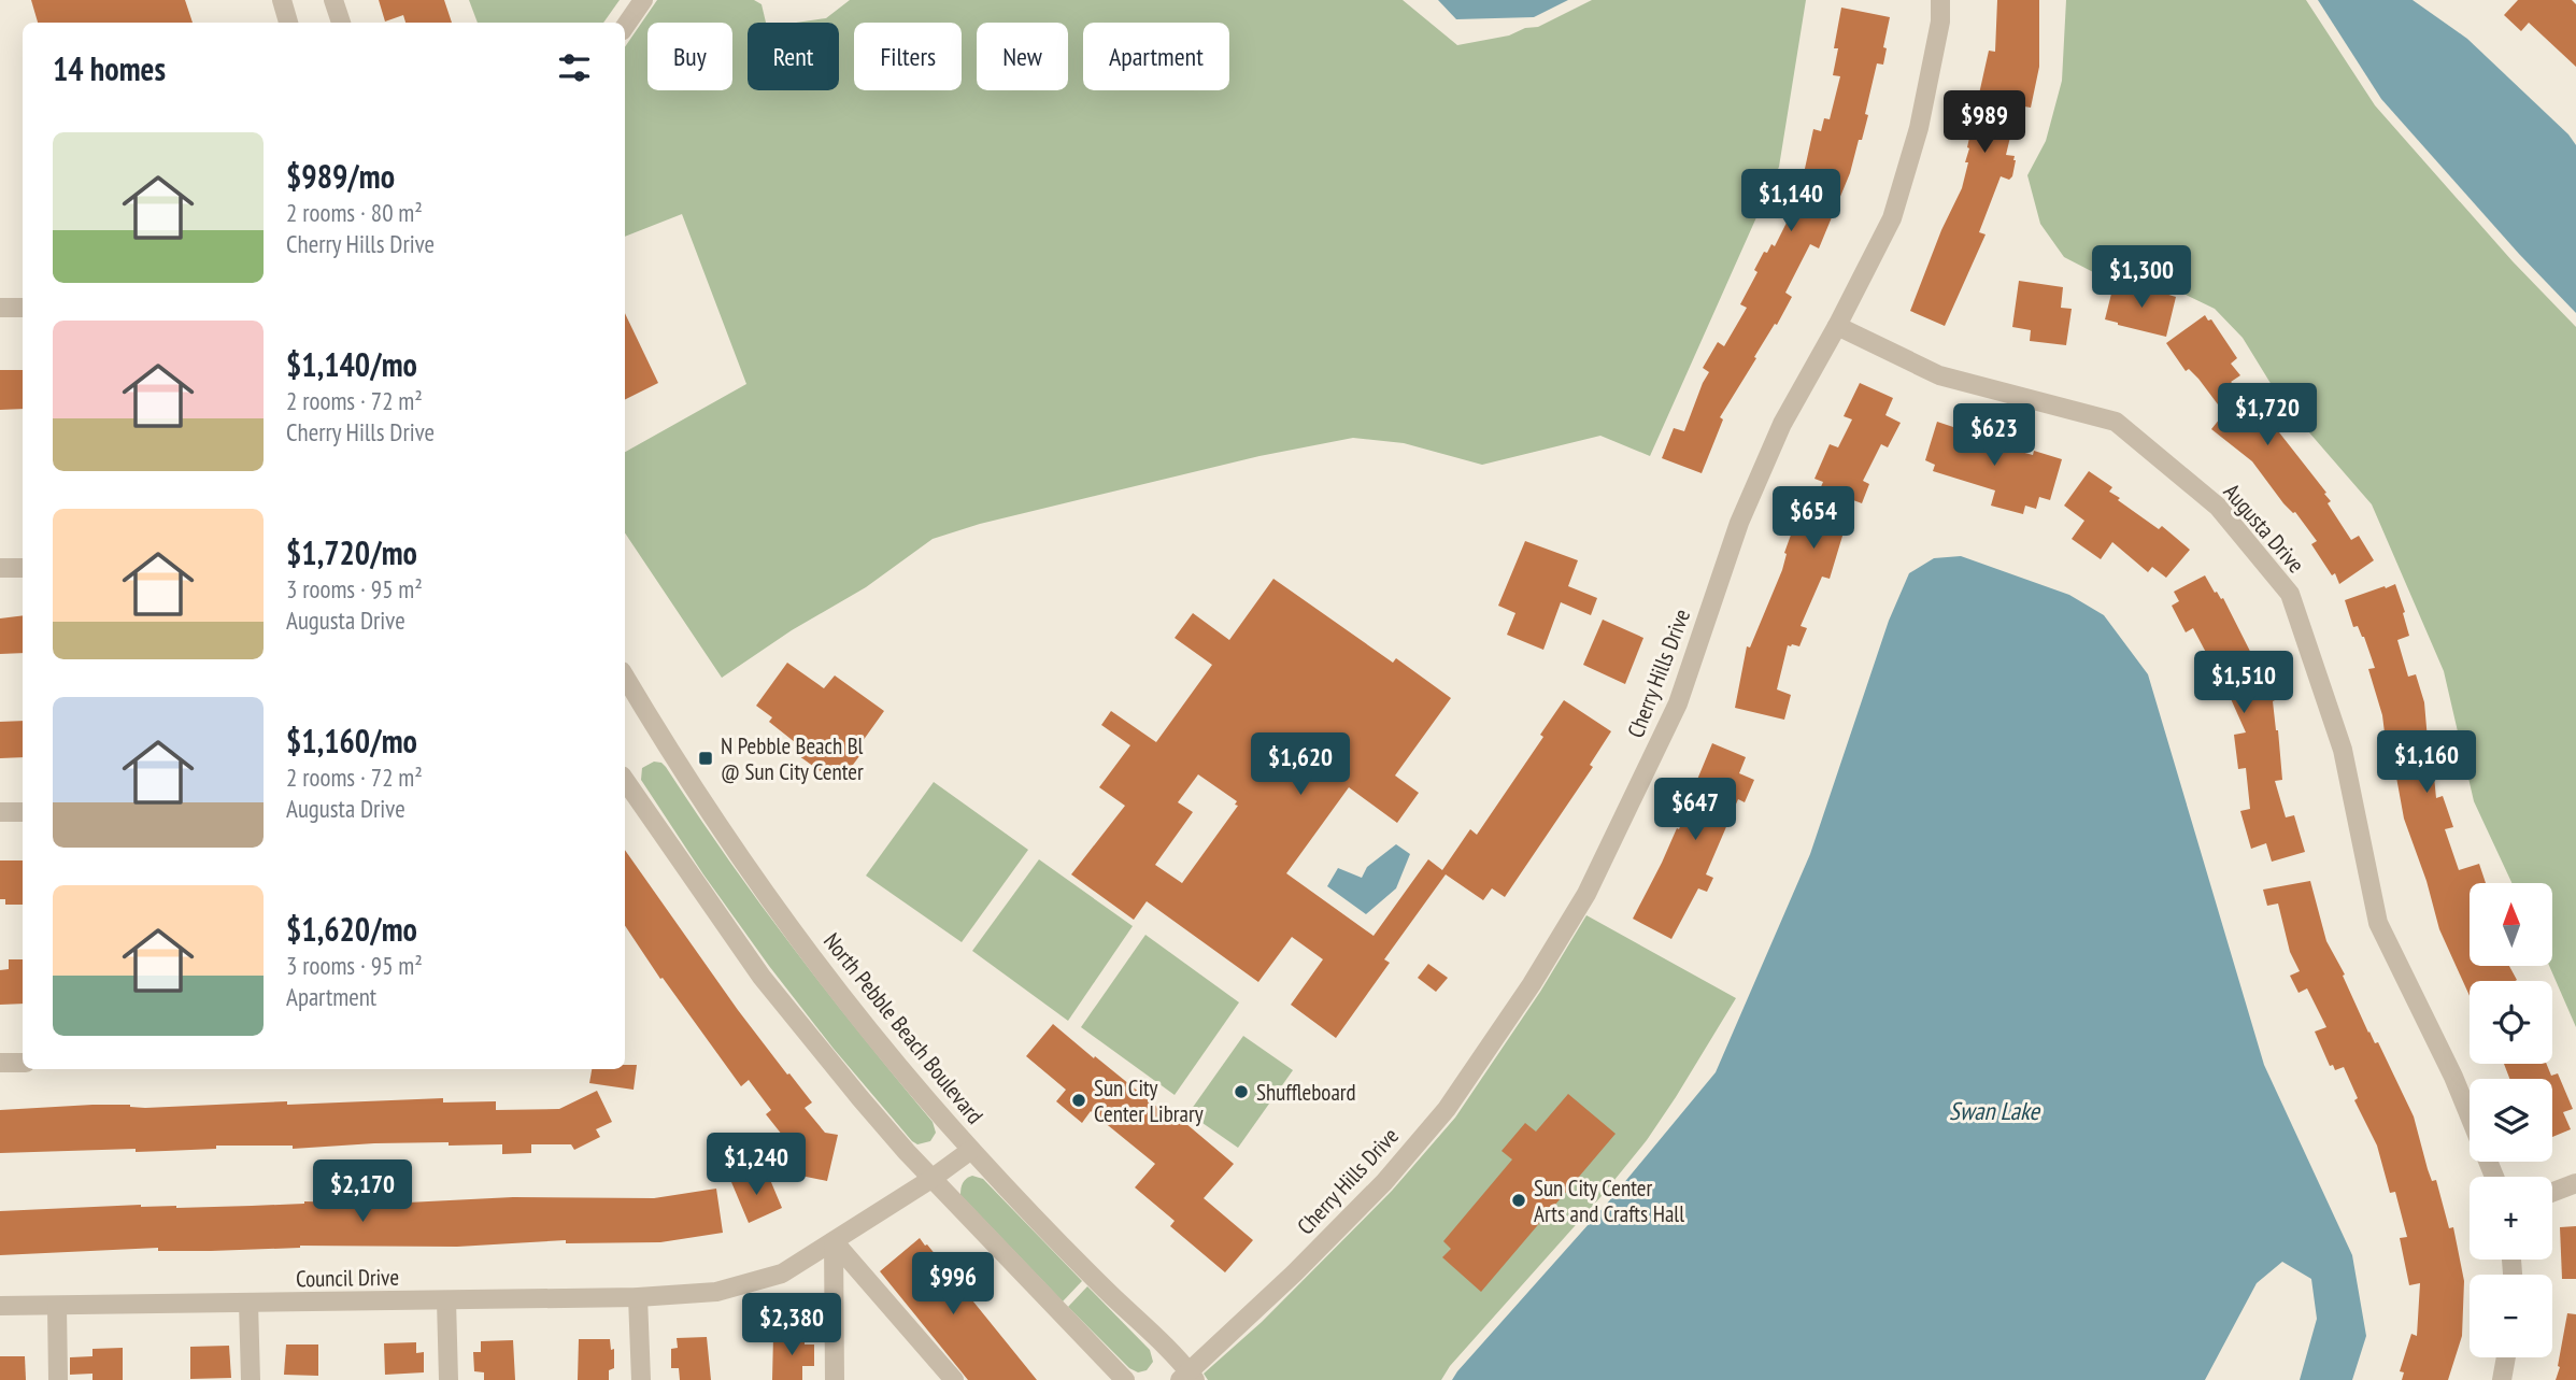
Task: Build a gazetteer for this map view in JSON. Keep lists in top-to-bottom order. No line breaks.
{"streets":{"street":["Augusta Drive","Cherry Hills Drive","North Pebble Beach Boulevard","Council Drive"]},"crossings":[["Augusta Drive","Cherry Hills Drive"],["Cherry Hills Drive","North Pebble Beach Boulevard"],["North Pebble Beach Boulevard","Council Drive"]],"water":["Swan Lake"],"places":{"transit":["N Pebble Beach Bl @ Sun City Center"],"other":["Shuffleboard","Sun City Center Library","Sun City Center Arts and Crafts Hall"]},"north":"top","page":{"chip":["Buy","Rent","Filters","New","Apartment"],"heading":"14 homes","price":["$989","$1,140","$1,300","$1,720","$623","$654","$1,510","$1,160","$1,620","$647","$1,240","$2,170","$996","$2,380"],"list":[{"name":"$989/mo","note":"2 rooms · 80 m² · Cherry Hills Drive"},{"name":"$1,140/mo","note":"2 rooms · 72 m² · Cherry Hills Drive"},{"name":"$1,720/mo","note":"3 rooms · 95 m² · Augusta Drive"},{"name":"$1,160/mo","note":"2 rooms · 72 m² · Augusta Drive"},{"name":"$1,620/mo","note":"3 rooms · 95 m² · Apartment"}],"map_buttons":["+","−"]}}
